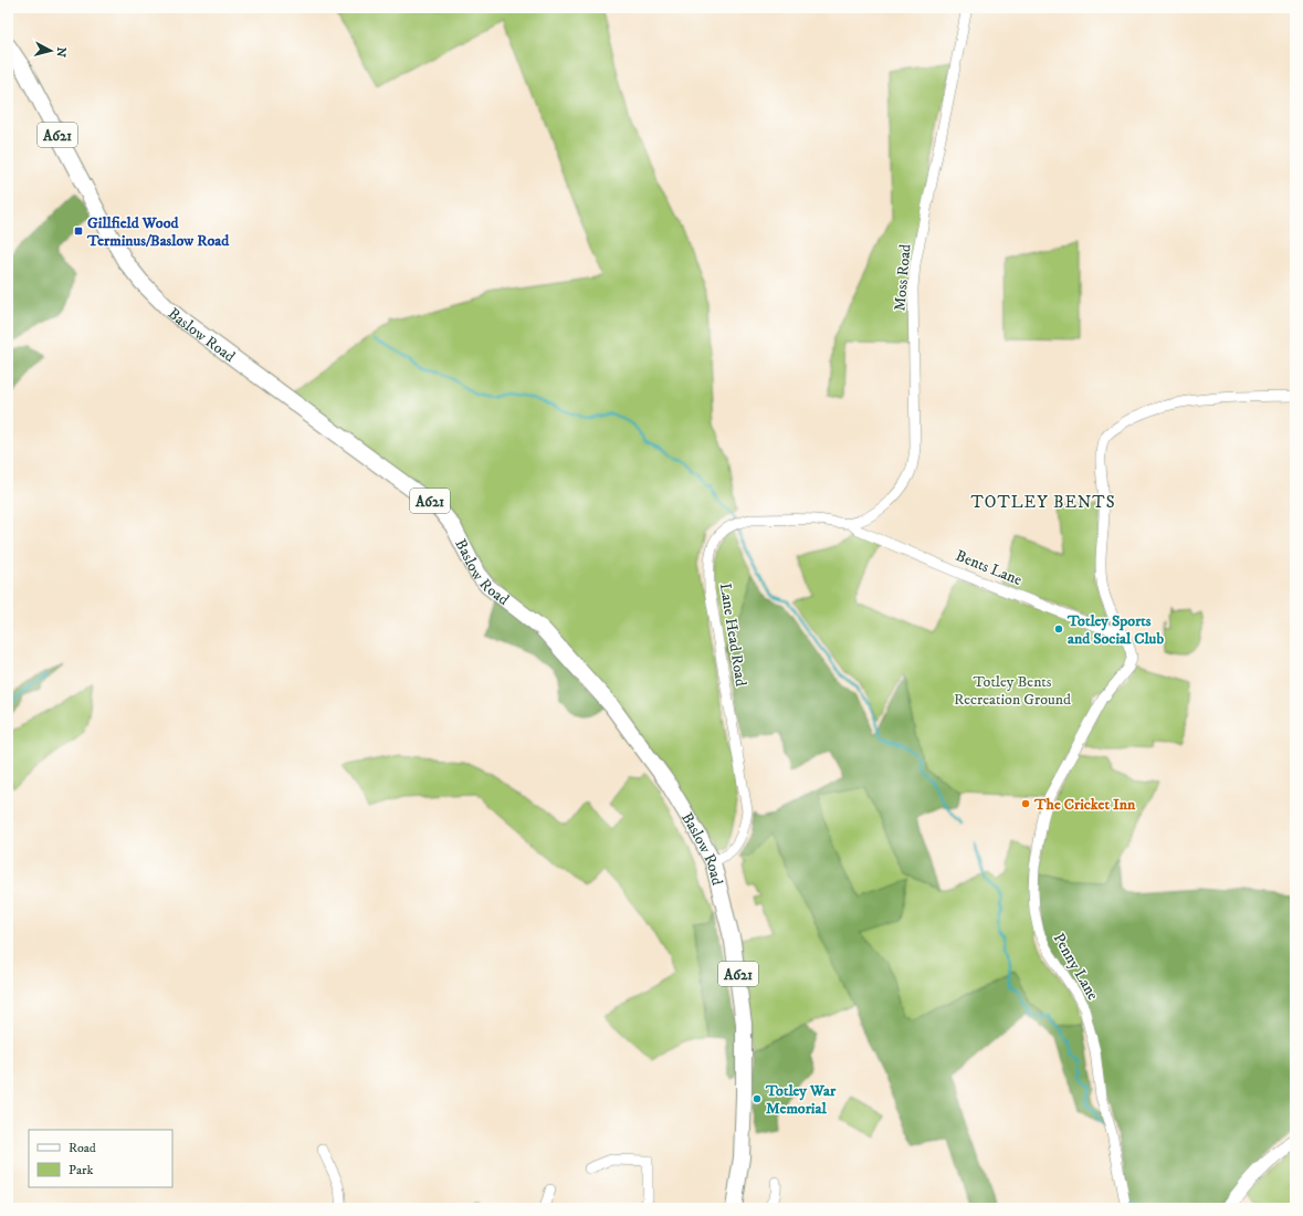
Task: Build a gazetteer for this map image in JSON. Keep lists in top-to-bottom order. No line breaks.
{"streets":{"main road":["A621","Baslow Road"],"street":["Moss Road","Bents Lane","Lane Head Road","Penny Lane"]},"crossings":[["Moss Road","Bents Lane"],["Moss Road","Lane Head Road"],["Baslow Road","Lane Head Road"],["Bents Lane","Lane Head Road"],["Bents Lane","Penny Lane"]],"districts":["TOTLEY BENTS"],"parks":["Totley Bents Recreation Ground"],"places":{"transit":["Gillfield Wood Terminus/Baslow Road"],"other":["Totley Sports and Social Club","The Cricket Inn","Totley War Memorial"]},"legend":["Road","Park"],"north":"right"}
